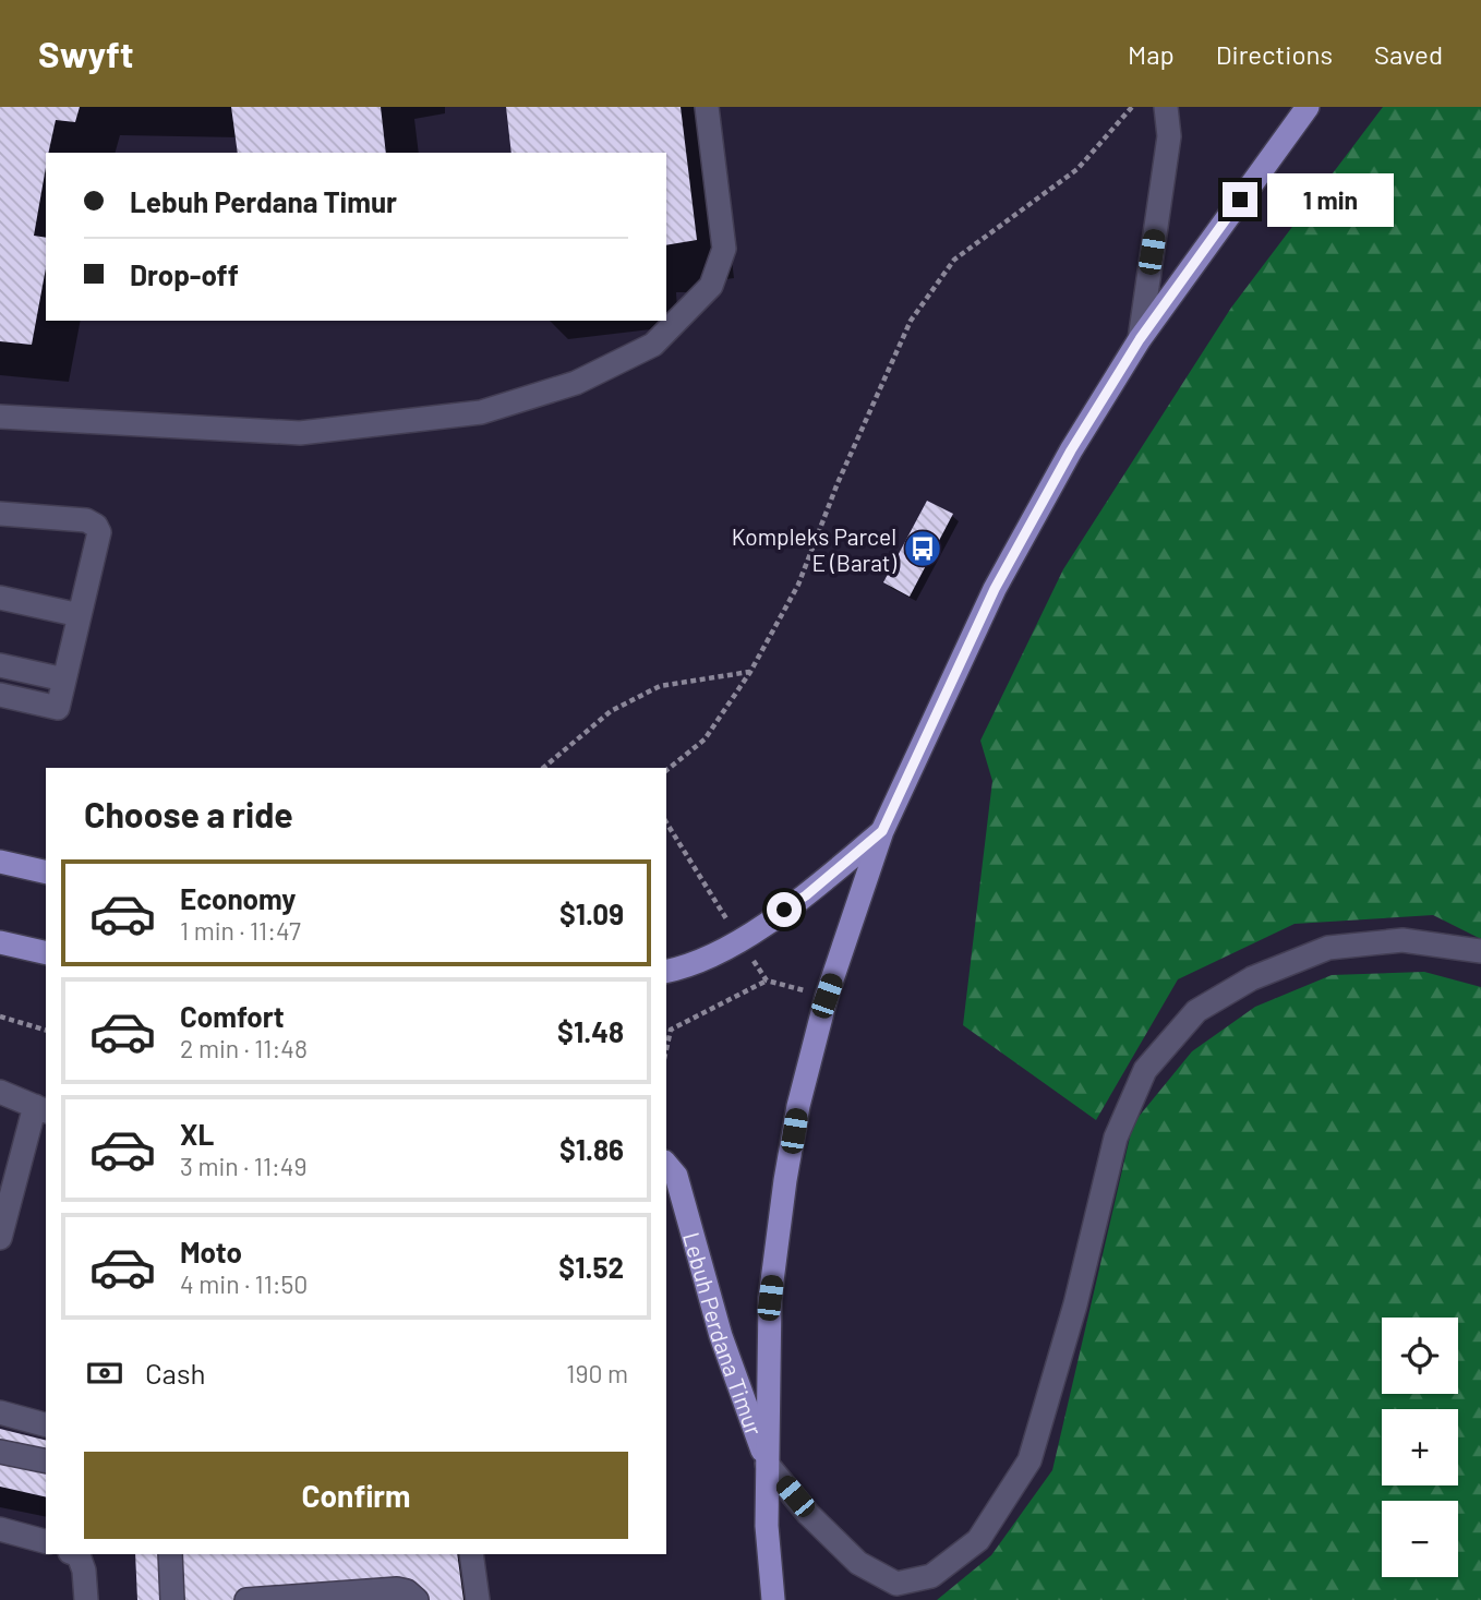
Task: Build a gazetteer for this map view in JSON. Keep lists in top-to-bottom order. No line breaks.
{"streets":{"main road":["Lebuh Perdana Timur"]},"places":{"bus stop":["Kompleks Parcel E (Barat)"]},"page":{"header":"Swyft","nav":["Map","Directions","Saved"],"banner":["Lebuh Perdana Timur","Drop-off"],"bubble":"1 min","heading":"Choose a ride","list":[{"name":"Economy","note":"1 min · 11:47","value":"$1.09"},{"name":"Comfort","note":"2 min · 11:48","value":"$1.48"},{"name":"XL","note":"3 min · 11:49","value":"$1.86"},{"name":"Moto","note":"4 min · 11:50","value":"$1.52"}],"map_buttons":["+","−"],"pay":["Cash","190 m"],"buttons":"Confirm"}}
